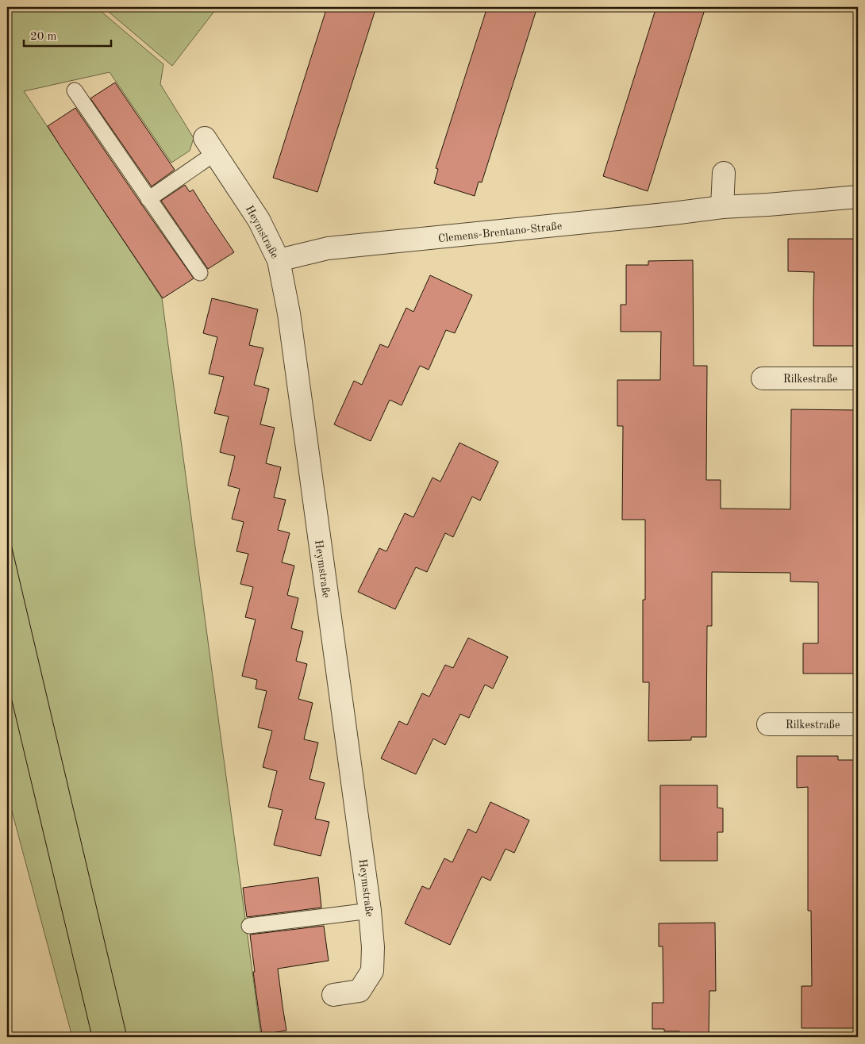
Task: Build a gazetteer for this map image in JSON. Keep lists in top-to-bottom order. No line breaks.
{"streets":{"street":["Heymstraße","Clemens-Brentano-Straße","Rilkestraße"]},"crossings":[["Heymstraße","Clemens-Brentano-Straße"]],"scale_bar":"20 m"}
